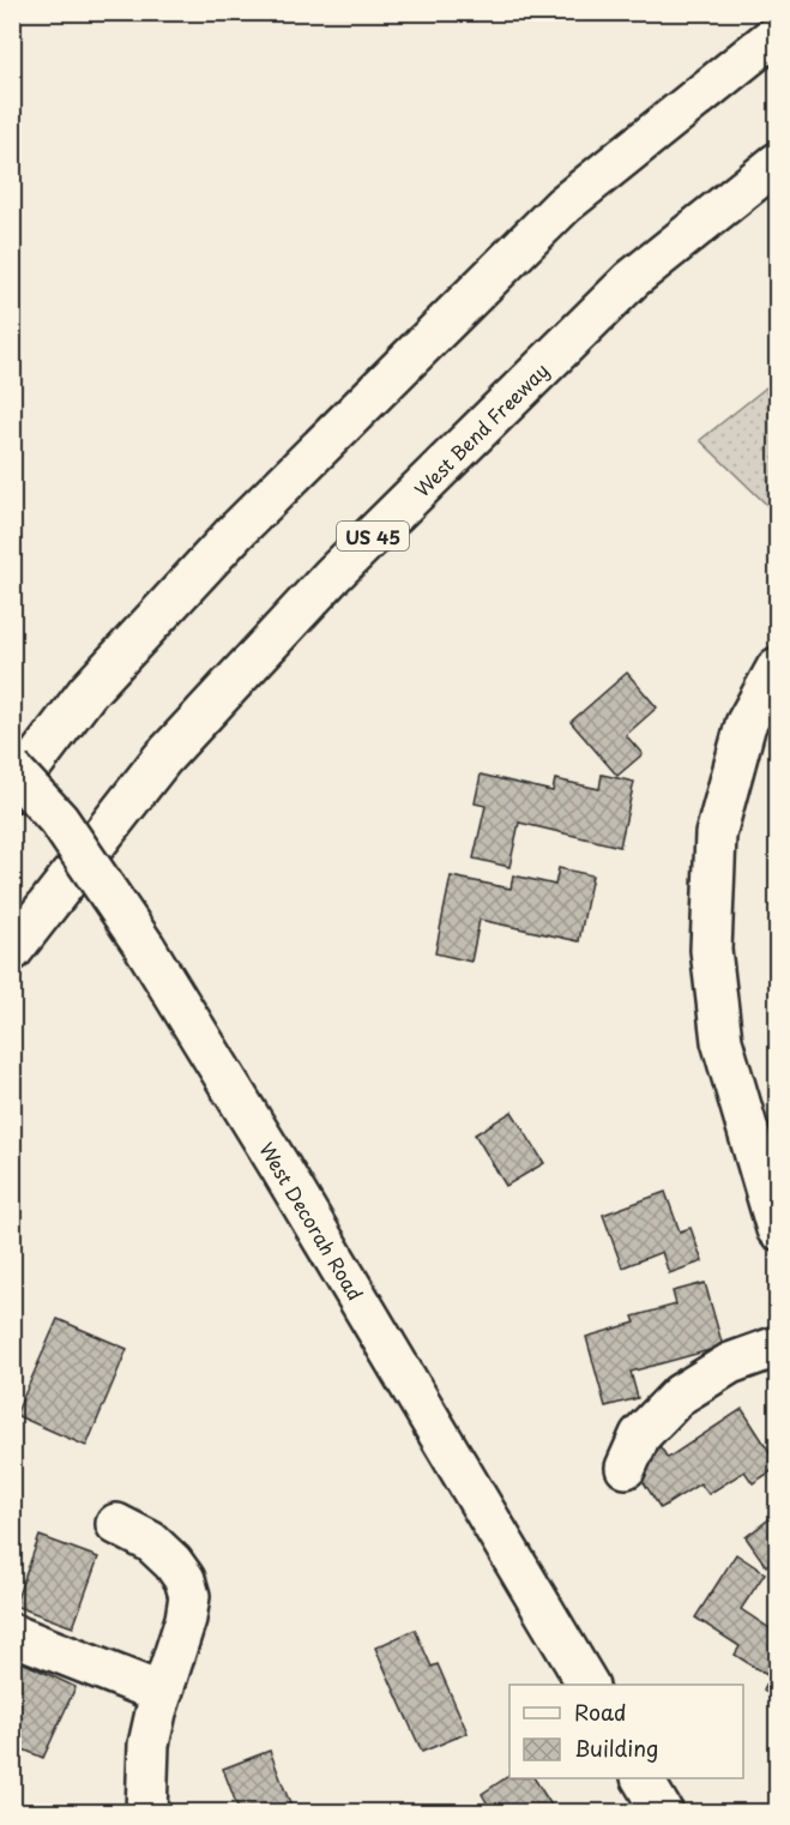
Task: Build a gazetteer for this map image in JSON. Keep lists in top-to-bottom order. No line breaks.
{"streets":{"main road":["West Bend Freeway","US 45","West Decorah Road"]},"legend":["Road","Building"]}
